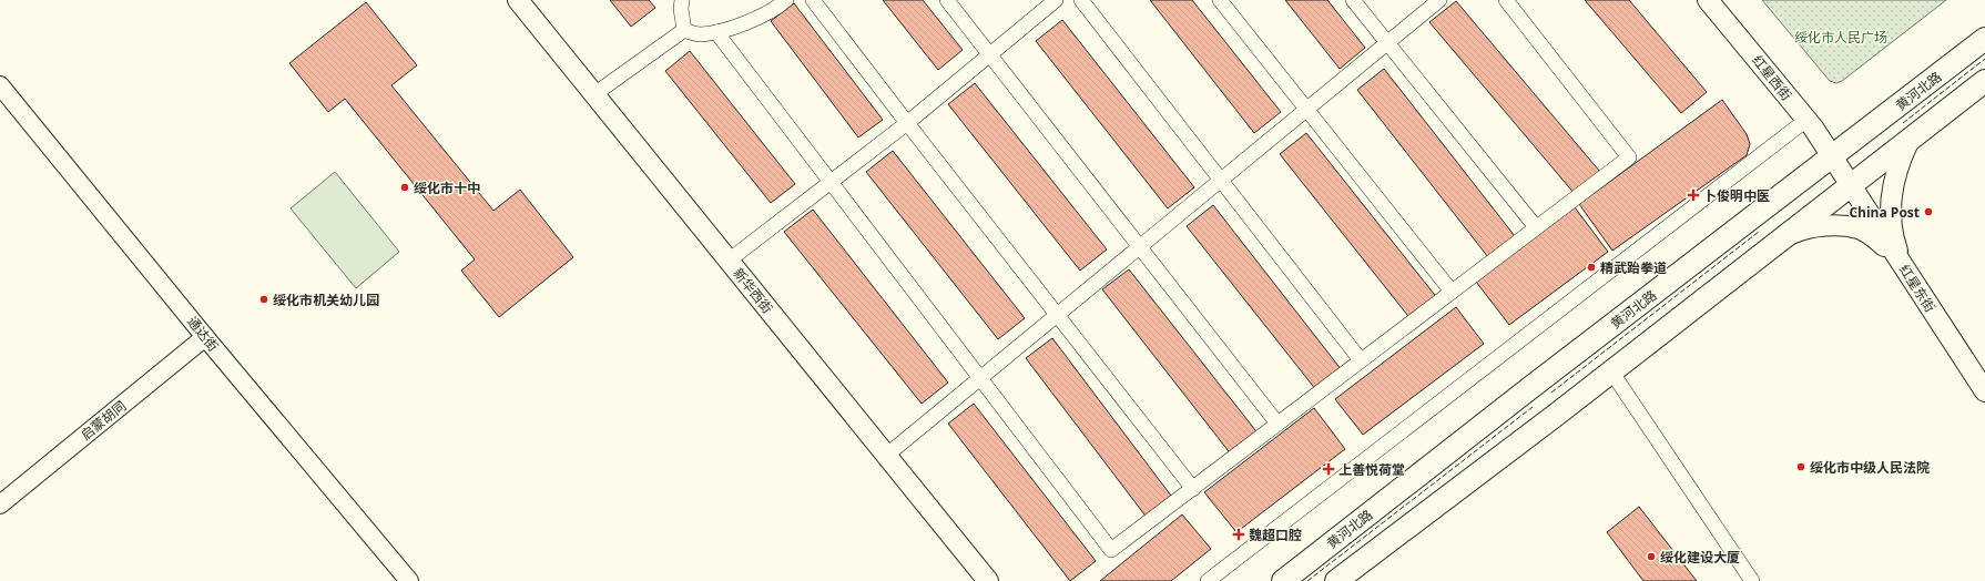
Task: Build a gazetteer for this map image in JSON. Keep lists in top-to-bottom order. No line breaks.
{"streets":{"main road":["红星西街","黄河北路","红星东街","新华西街"],"street":["通达街","启蒙胡同"]},"crossings":[["红星西街","黄河北路"],["红星西街","红星东街"],["黄河北路","红星东街"],["通达街","启蒙胡同"]],"parks":["绥化市人民广场"],"places":{"other":["绥化市十中","China Post","精武跆拳道","绥化市机关幼儿园","绥化市中级人民法院","绥化建设大厦"],"health":["卜俊明中医","上善悦荷堂","魏超口腔"]}}
